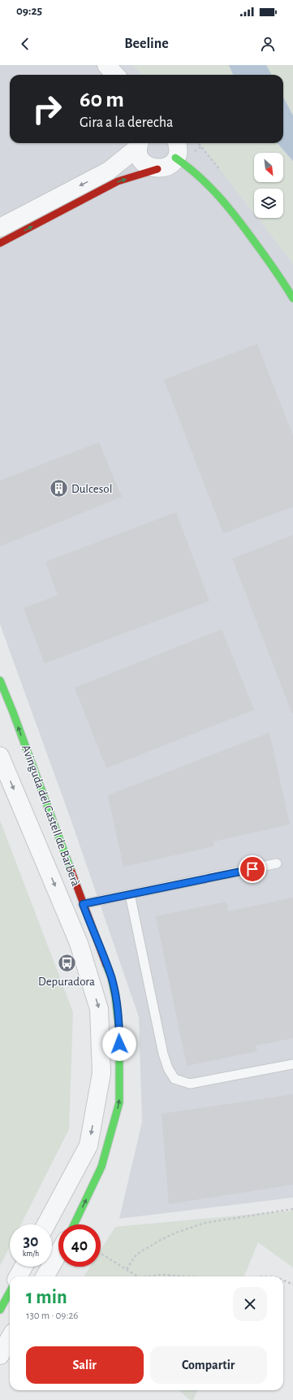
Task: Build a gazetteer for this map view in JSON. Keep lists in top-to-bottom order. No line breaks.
{"streets":{"street":["Avinguda del Castell de Barberà"]},"places":{"building":["Dulcesol"],"bus stop":["Depuradora"]},"north":"bottom right","page":{"status":"09:25","header":"Beeline","turn":["60 m","Gira a la derecha"],"speed":"30 km/h","limit":"40","heading":["1 min","130 m · 09:26"],"buttons":["Salir","Compartir"]}}
